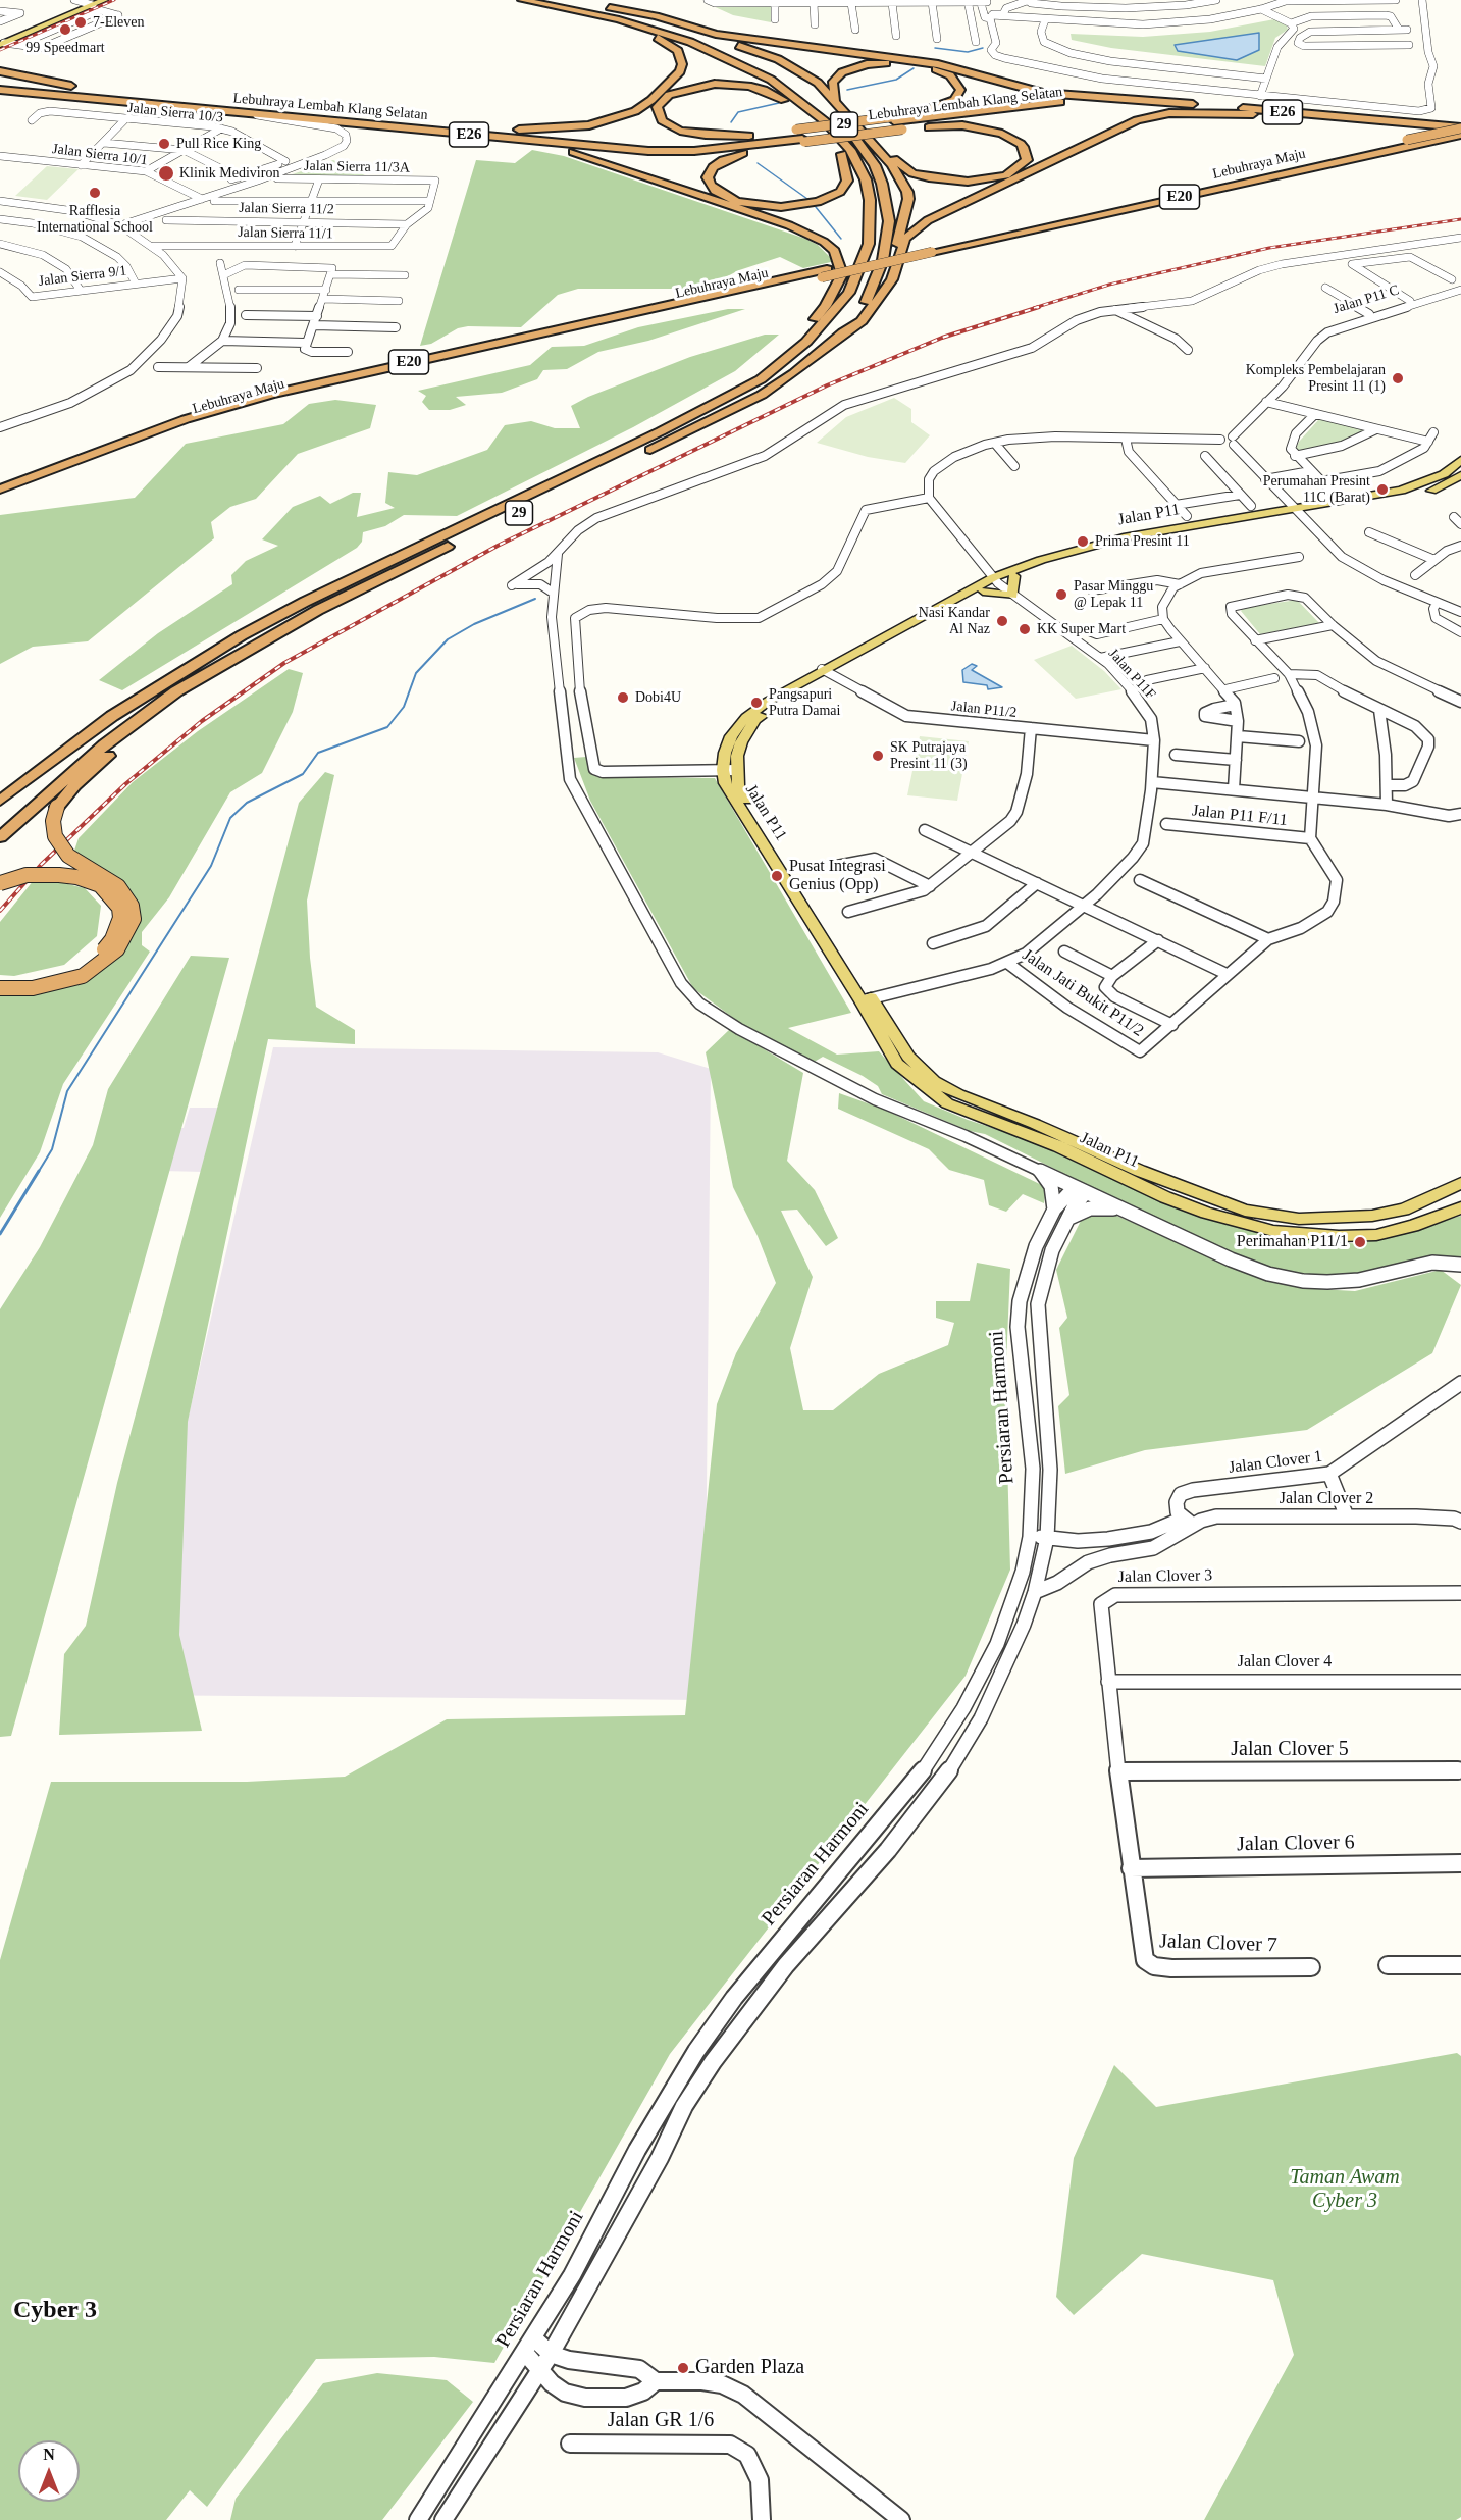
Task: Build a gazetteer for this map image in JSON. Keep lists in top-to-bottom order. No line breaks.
{"streets":{"highway":["Lebuhraya Lembah Klang Selatan","E26","29","Lebuhraya Maju","E20"],"main road":["Jalan P11"],"street":["Jalan Sierra 10/3","Jalan Sierra 10/1","Jalan Sierra 11/3A","Jalan Sierra 11/2","Jalan Sierra 11/1","Jalan Sierra 9/1","Jalan P11 C","Jalan P11F","Jalan P11/2","Jalan P11 F/11","Jalan Jati Bukit P11/2","Persiaran Harmoni","Jalan Clover 1","Jalan Clover 2","Jalan Clover 3","Jalan Clover 4","Jalan Clover 5","Jalan Clover 6","Jalan Clover 7","Jalan GR 1/6"]},"crossings":[["Lebuhraya Lembah Klang Selatan","Lebuhraya Maju"],["Jalan Sierra 11/2","Jalan Sierra 11/1"],["Jalan P11","Jalan P11F"],["Jalan P11","Jalan P11/2"],["Jalan P11F","Jalan P11/2"],["Jalan P11F","Jalan Jati Bukit P11/2"],["Jalan Clover 1","Jalan Clover 2"],["Jalan Clover 3","Jalan Clover 4"],["Jalan Clover 3","Jalan Clover 5"],["Jalan Clover 3","Jalan Clover 6"],["Jalan Clover 3","Jalan Clover 7"],["Jalan Clover 6","Jalan Clover 7"]],"districts":["Cyber 3"],"parks":["Taman Awam Cyber 3"],"places":["7-Eleven","99 Speedmart","Pull Rice King","Klinik Mediviron","Rafflesia International School","Kompleks Pembelajaran Presint 11 (1)","Perumahan Presint 11C (Barat)","Prima Presint 11","Pasar Minggu @ Lepak 11","Nasi Kandar Al Naz","KK Super Mart","Dobi4U","Pangsapuri Putra Damai","SK Putrajaya Presint 11 (3)","Pusat Integrasi Genius (Opp)","Perimahan P11/1","Garden Plaza"],"north":"top"}
